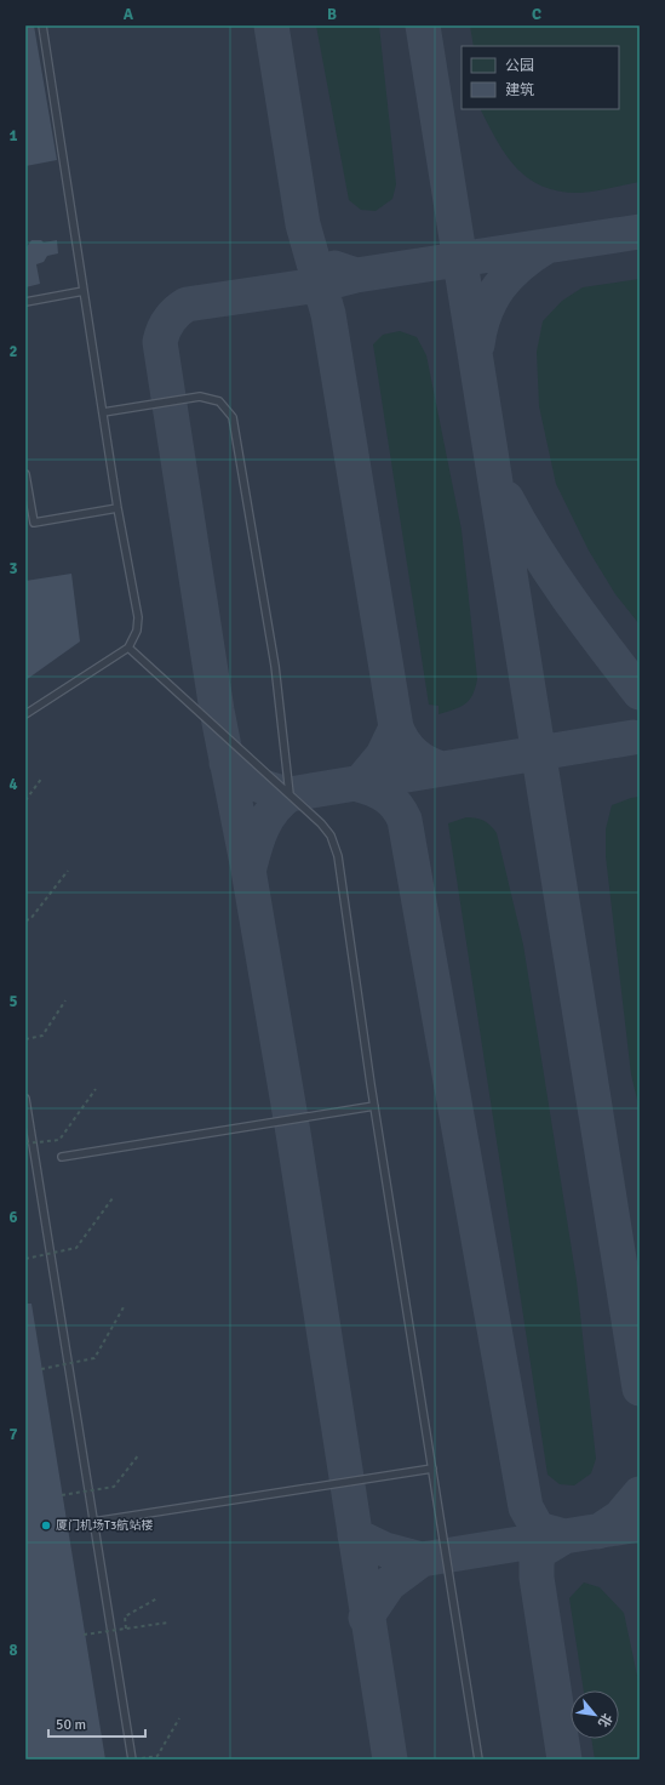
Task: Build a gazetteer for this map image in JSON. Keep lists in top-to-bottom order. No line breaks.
{"places":["厦门机场T3航站楼"],"legend":["公园","建筑"],"scale_bar":"50 m","north":"bottom right","grid":{"columns":["A","B","C"],"rows":["1","2","3","4","5","6","7","8"]}}
